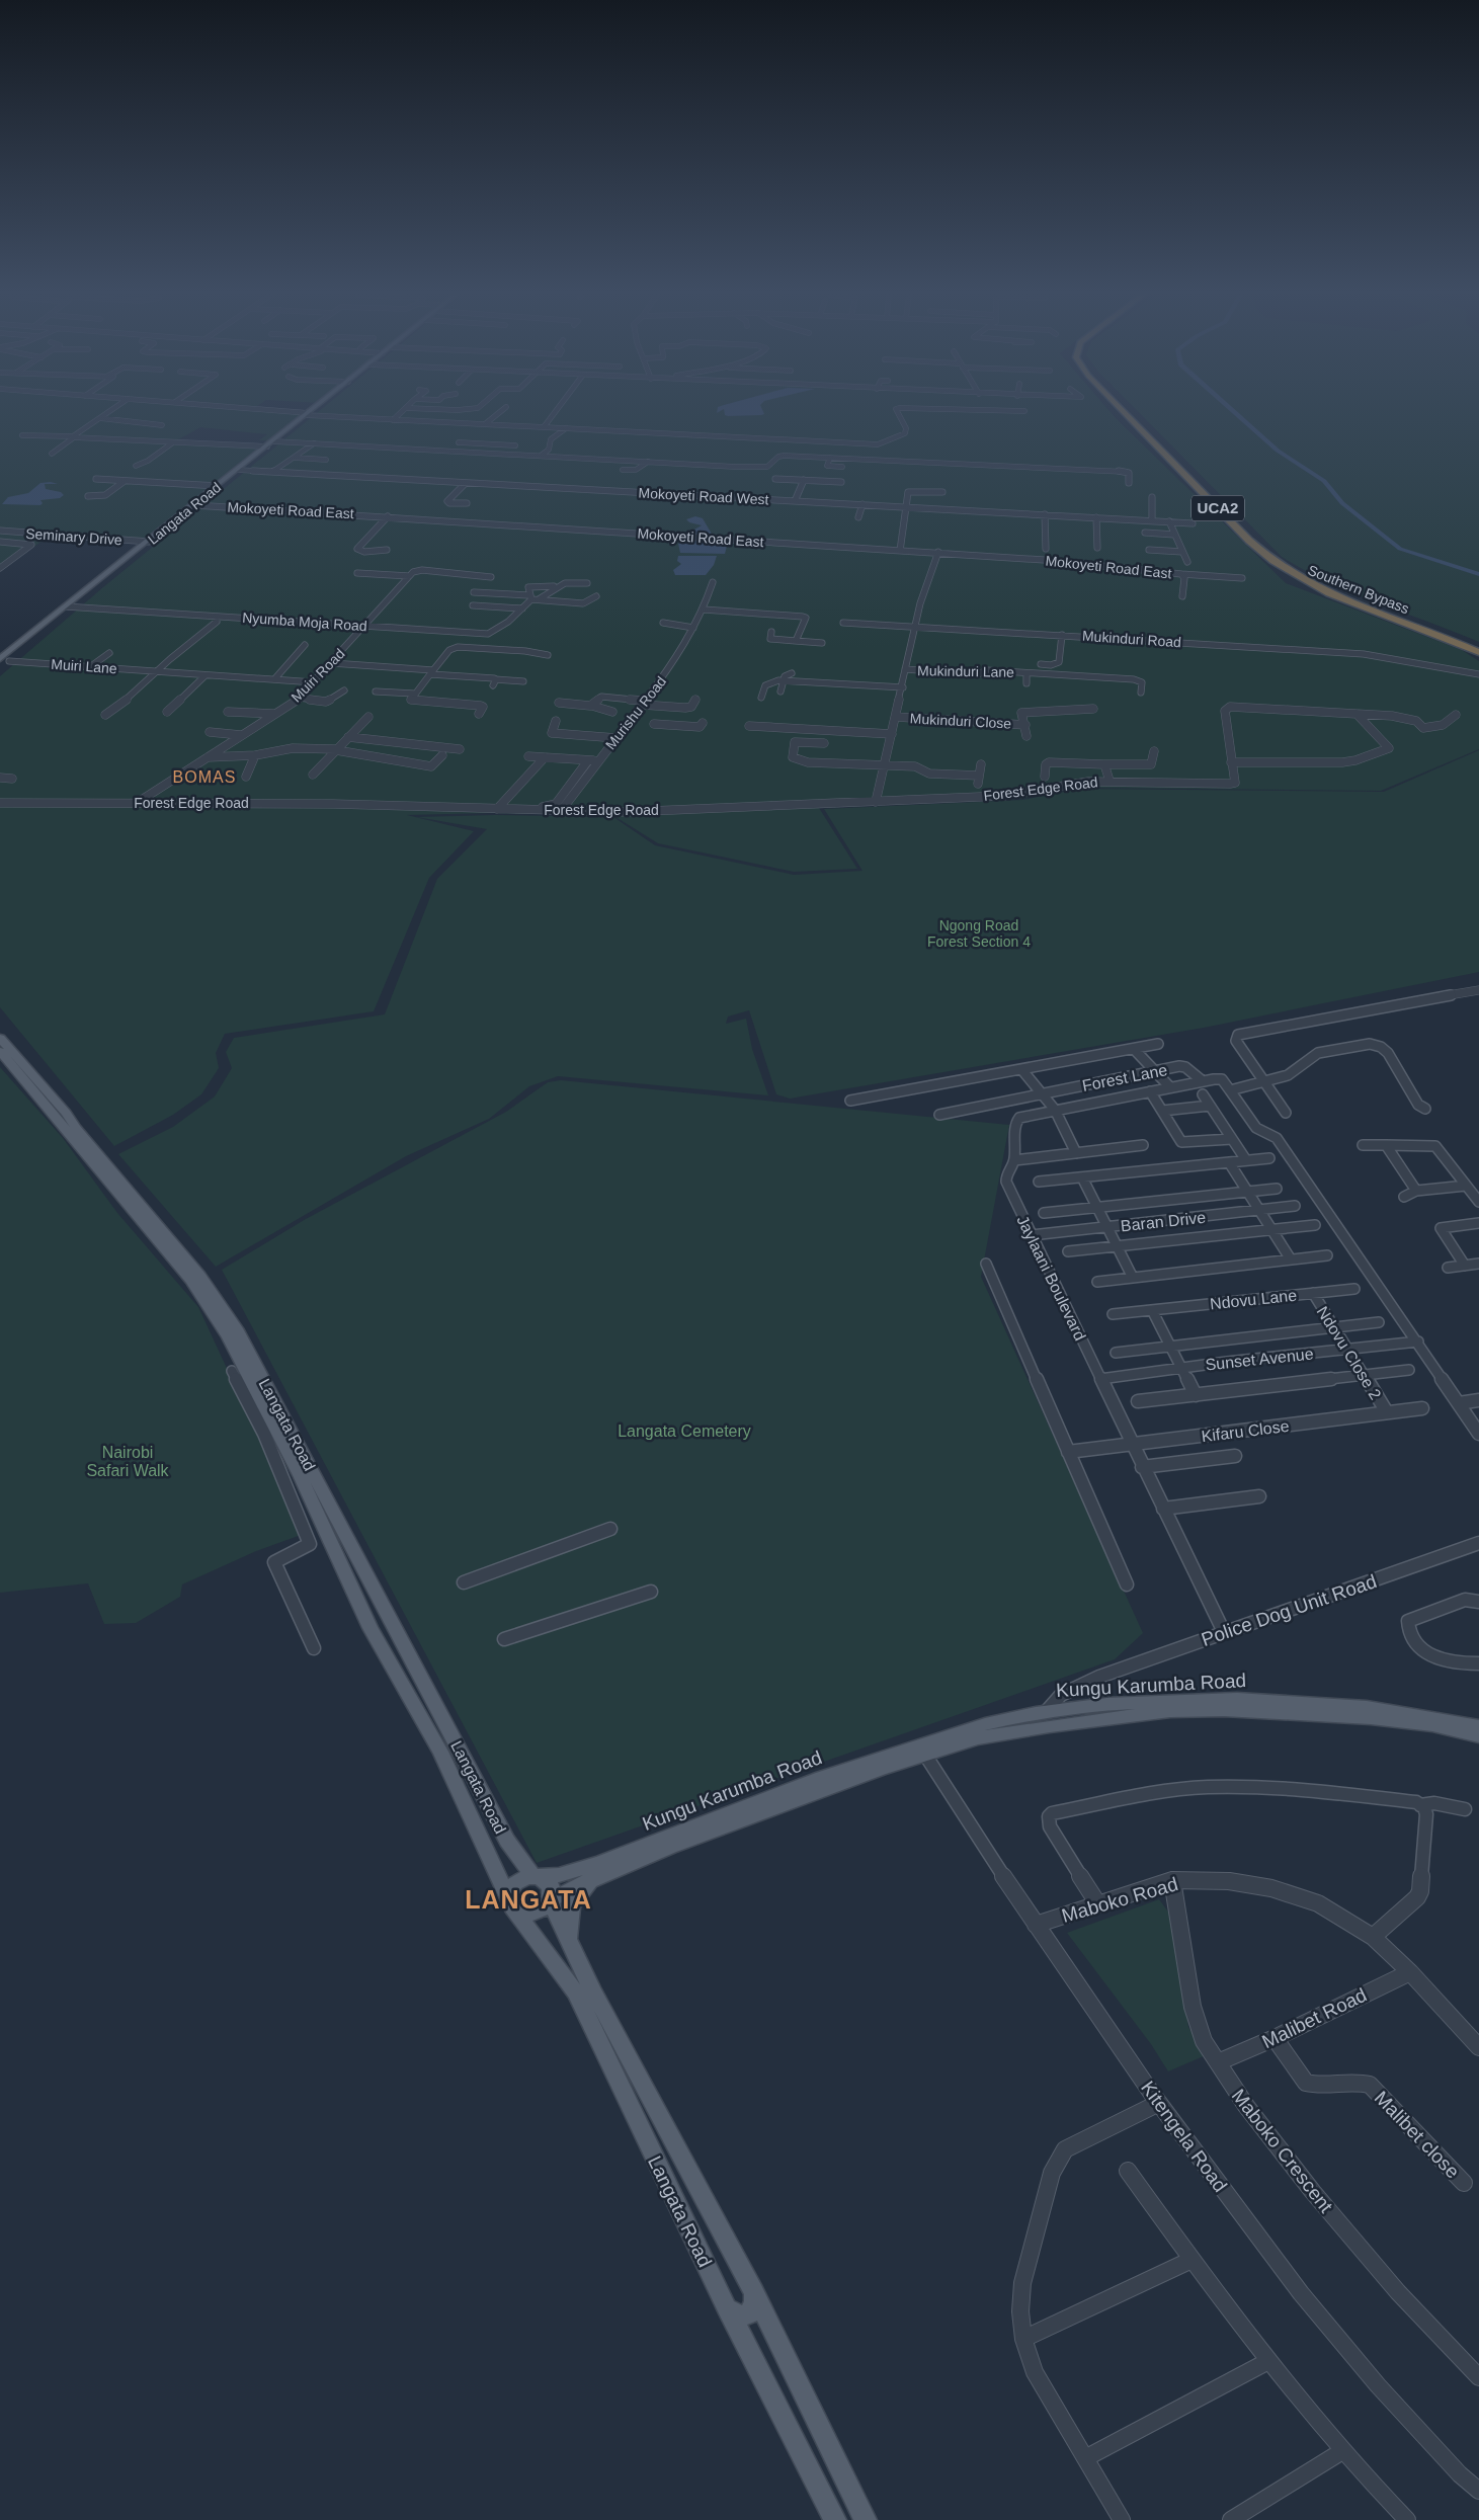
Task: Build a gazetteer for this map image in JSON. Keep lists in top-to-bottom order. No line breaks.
{"streets":{"highway":["UCA2","Southern Bypass"],"main road":["Langata Road","Kungu Karumba Road"],"street":["Mokoyeti Road West","Mokoyeti Road East","Seminary Drive","Nyumba Moja Road","Mukinduri Road","Muiri Lane","Mukinduri Lane","Muiri Road","Murishu Road","Mukinduri Close","Forest Edge Road","Forest Lane","Baran Drive","Jaylaani Boulevard","Ndovu Lane","Ndovu Close 2","Sunset Avenue","Kifaru Close","Police Dog Unit Road","Maboko Road","Malibet Road","Malibet close","Kitengela Road","Maboko Crescent"]},"crossings":[["Mokoyeti Road West","Langata Road"],["Mokoyeti Road East","Langata Road"],["Langata Road","Seminary Drive"],["Langata Road","Nyumba Moja Road"],["Langata Road","Muiri Lane"],["Langata Road","Kungu Karumba Road"],["Nyumba Moja Road","Muiri Road"],["Muiri Lane","Muiri Road"],["Muiri Road","Forest Edge Road"],["Murishu Road","Forest Edge Road"],["Forest Lane","Jaylaani Boulevard"],["Baran Drive","Jaylaani Boulevard"],["Jaylaani Boulevard","Sunset Avenue"],["Jaylaani Boulevard","Kifaru Close"],["Jaylaani Boulevard","Police Dog Unit Road"],["Ndovu Lane","Ndovu Close 2"],["Ndovu Close 2","Sunset Avenue"],["Ndovu Close 2","Kifaru Close"],["Police Dog Unit Road","Kungu Karumba Road"],["Kungu Karumba Road","Kitengela Road"],["Maboko Road","Malibet Road"],["Maboko Road","Kitengela Road"],["Maboko Road","Maboko Crescent"],["Malibet Road","Malibet close"],["Malibet Road","Maboko Crescent"]],"districts":["BOMAS","LANGATA"],"parks":["Ngong Road Forest Section 4","Langata Cemetery","Nairobi Safari Walk"]}
